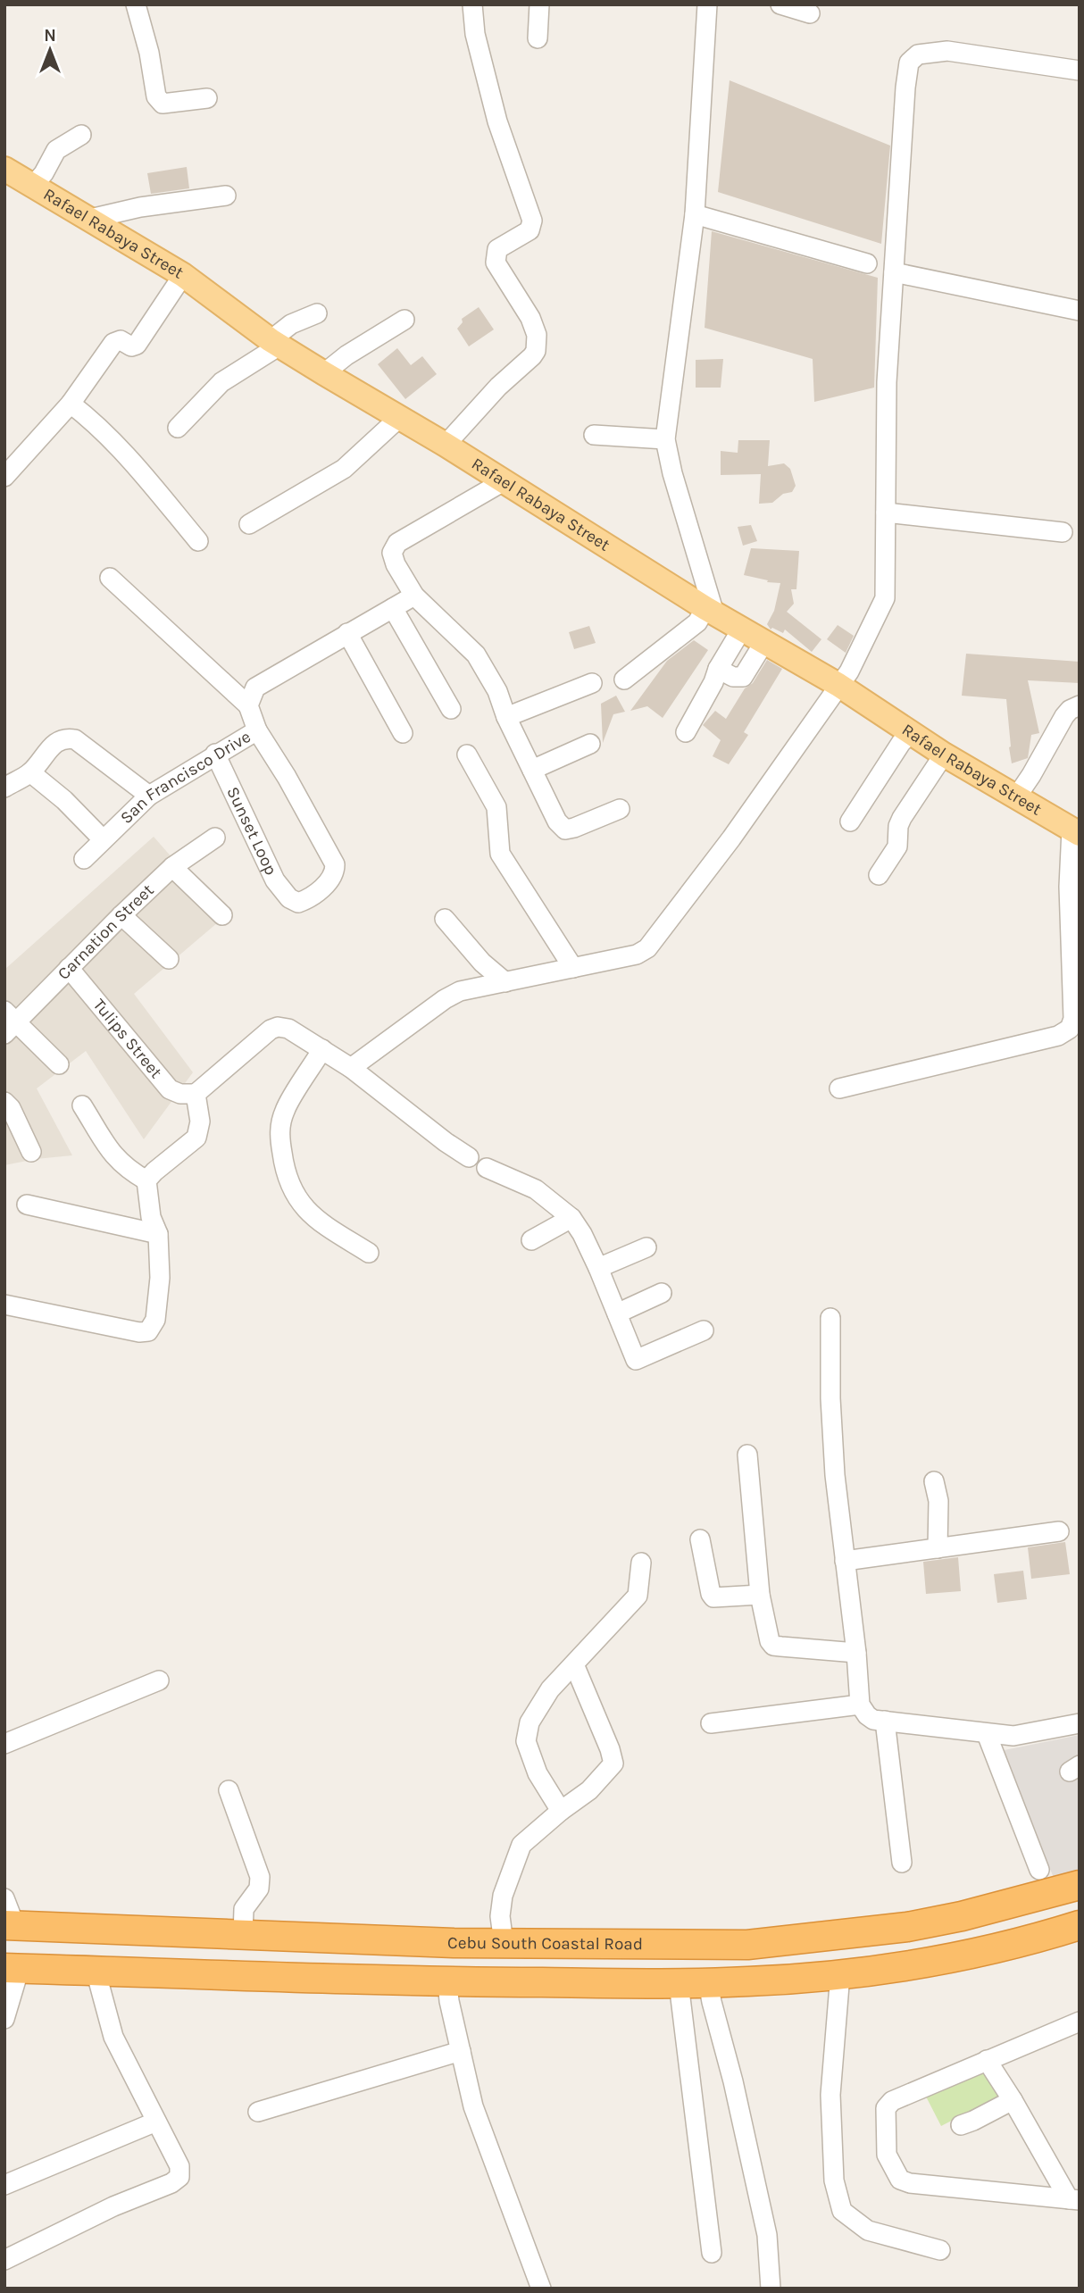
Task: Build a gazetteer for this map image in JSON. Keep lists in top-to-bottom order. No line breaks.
{"streets":{"highway":["Cebu South Coastal Road"],"main road":["Rafael Rabaya Street"],"street":["San Francisco Drive","Sunset Loop","Carnation Street","Tulips Street"]},"crossings":[["San Francisco Drive","Sunset Loop"],["Carnation Street","Tulips Street"]],"north":"top"}
